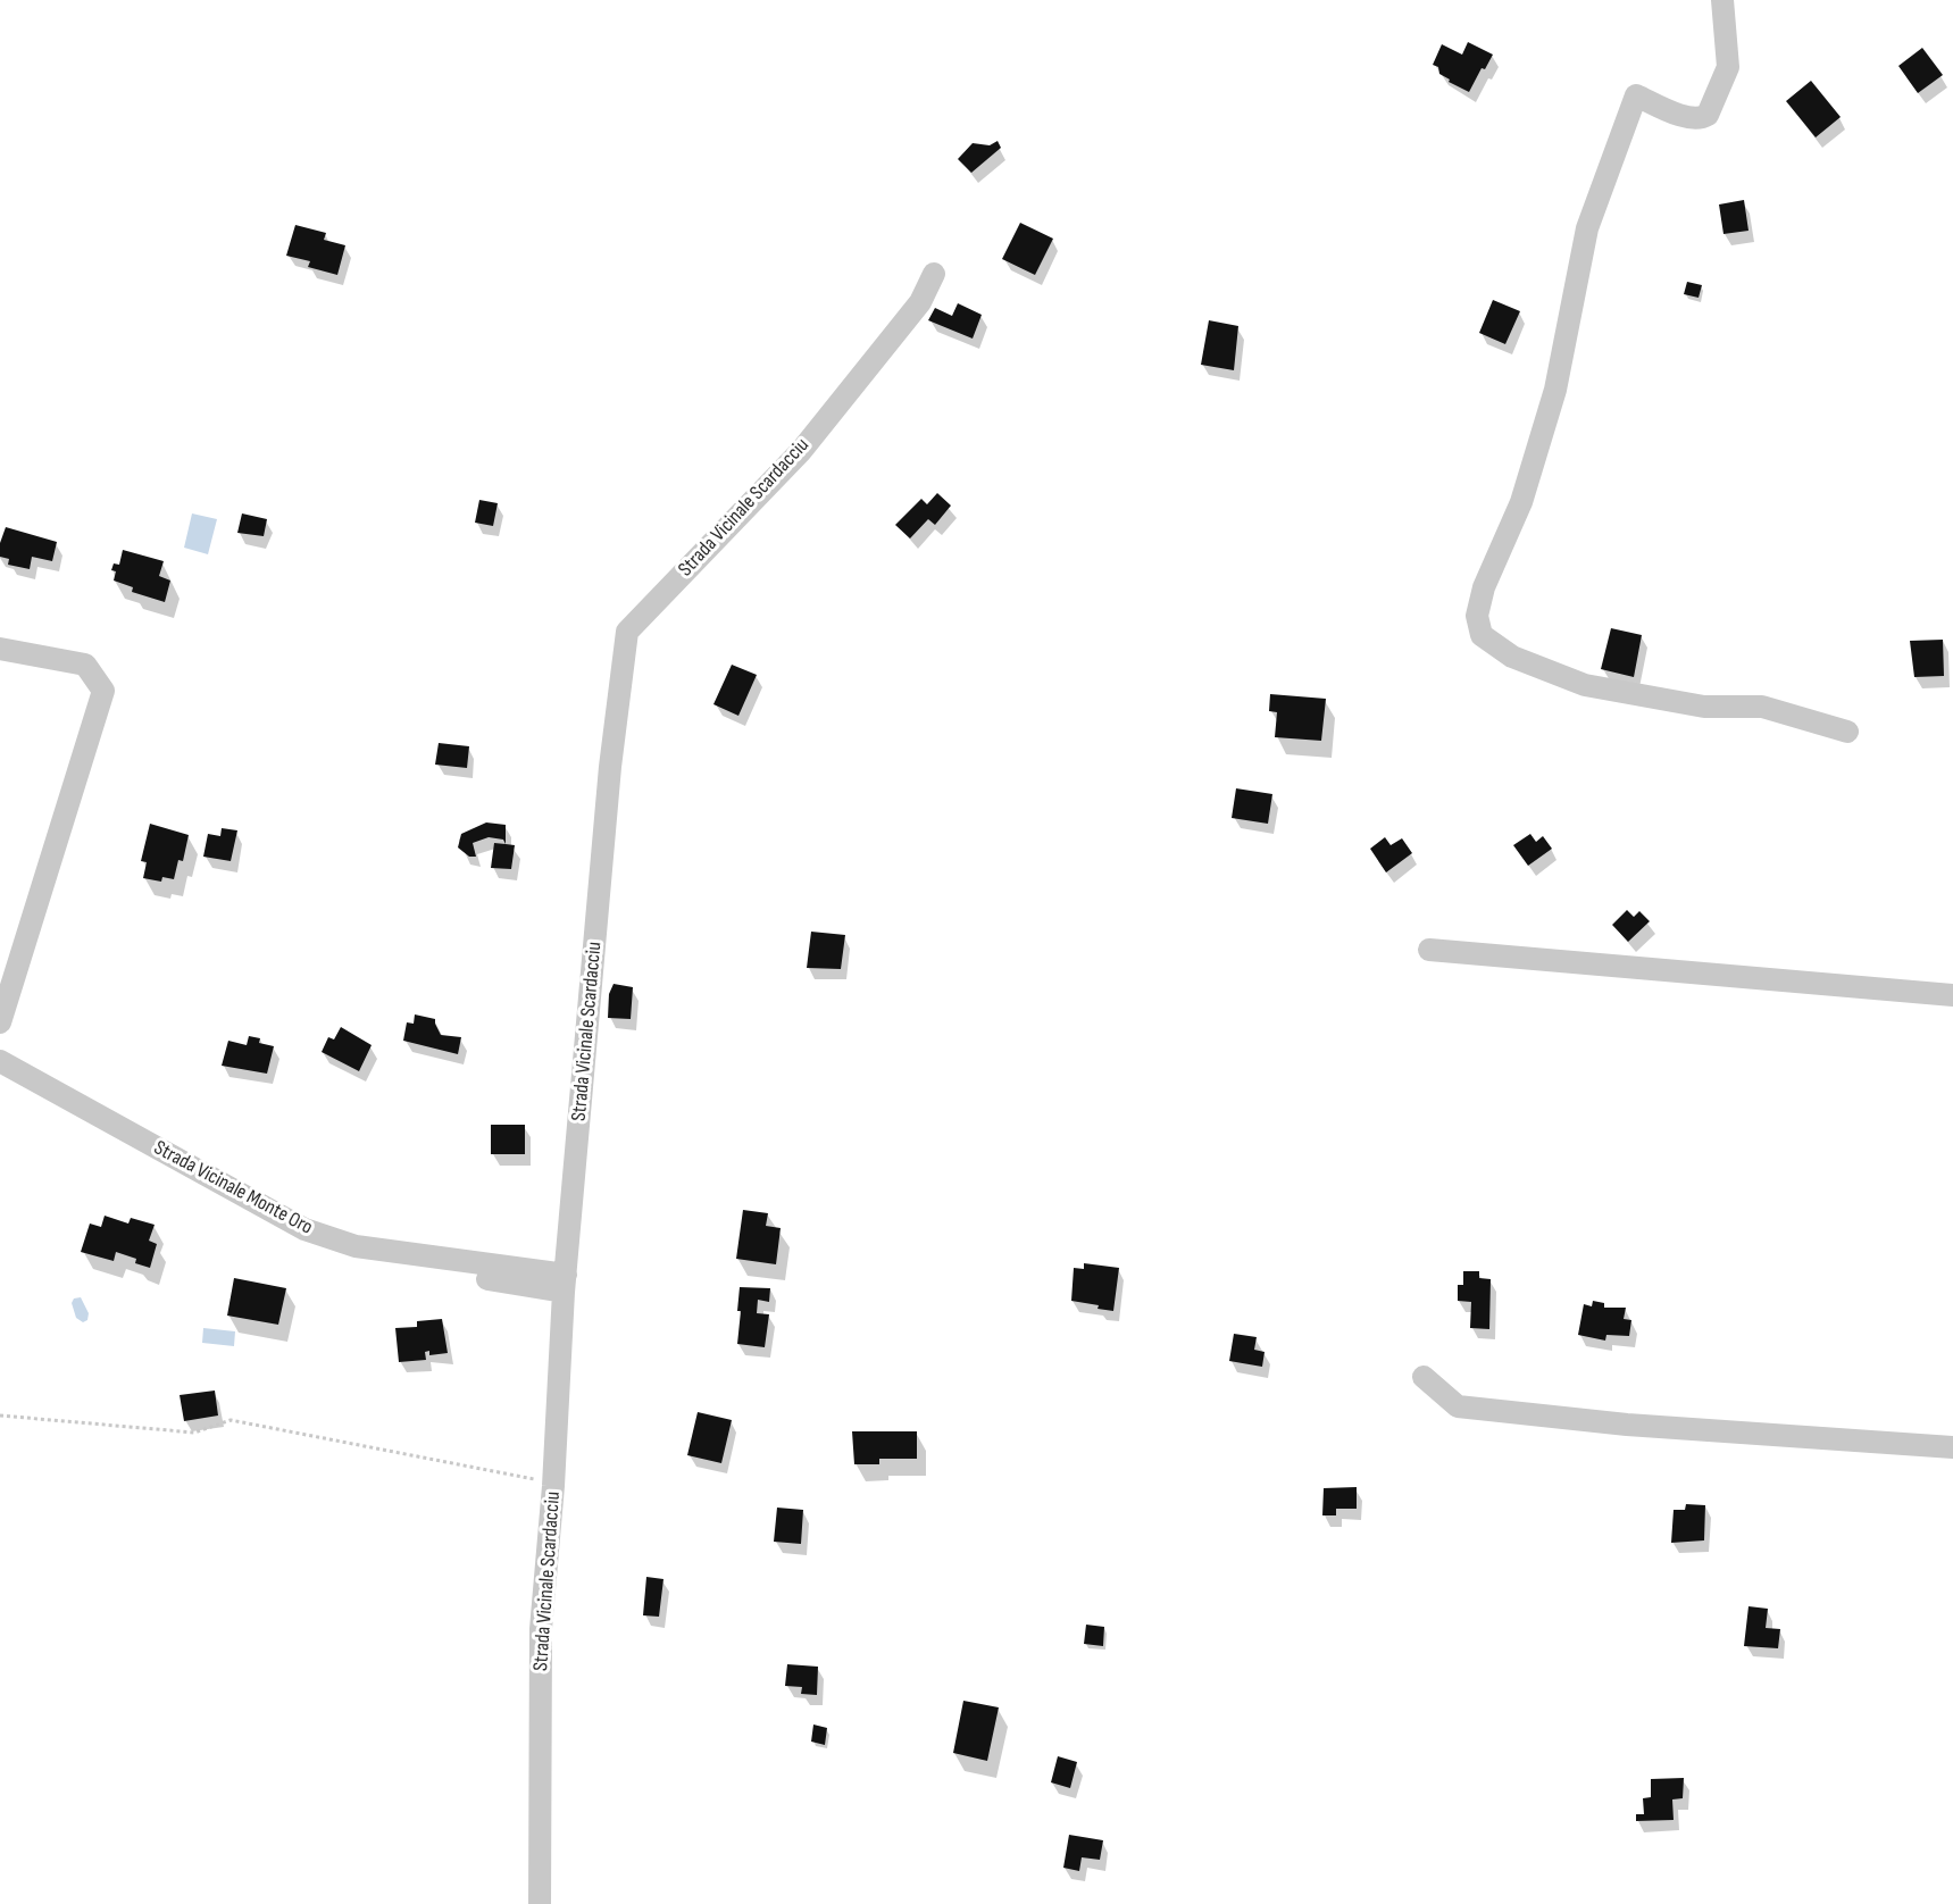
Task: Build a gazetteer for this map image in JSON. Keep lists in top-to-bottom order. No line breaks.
{"streets":{"street":["Strada Vicinale Scardacciu","Strada Vicinale Monte Oro"]},"crossings":[["Strada Vicinale Scardacciu","Strada Vicinale Monte Oro"]]}
